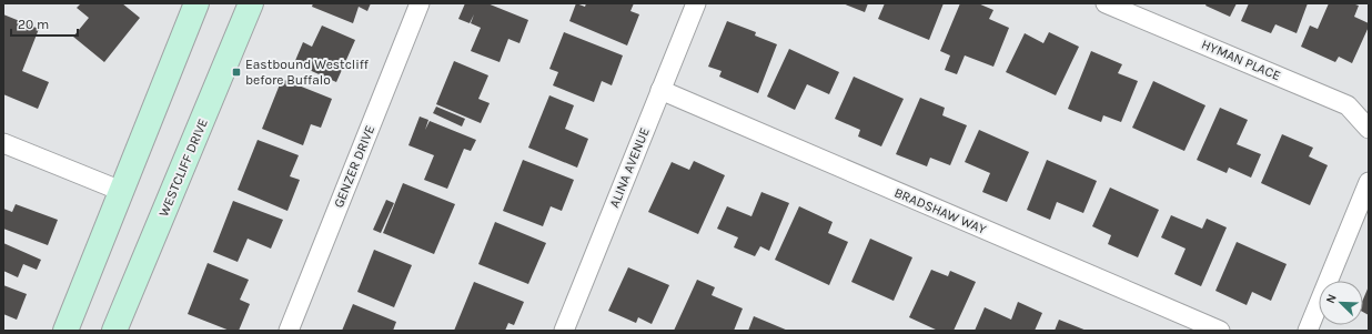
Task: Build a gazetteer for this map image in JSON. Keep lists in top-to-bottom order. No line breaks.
{"streets":{"main road":["WESTCLIFF DRIVE"],"street":["HYMAN PLACE","GENZER DRIVE","ALINA AVENUE","BRADSHAW WAY"]},"crossings":[["ALINA AVENUE","BRADSHAW WAY"]],"places":{"transit":["Eastbound Westcliff before Buffalo"]},"scale_bar":"20 m","north":"top left"}
